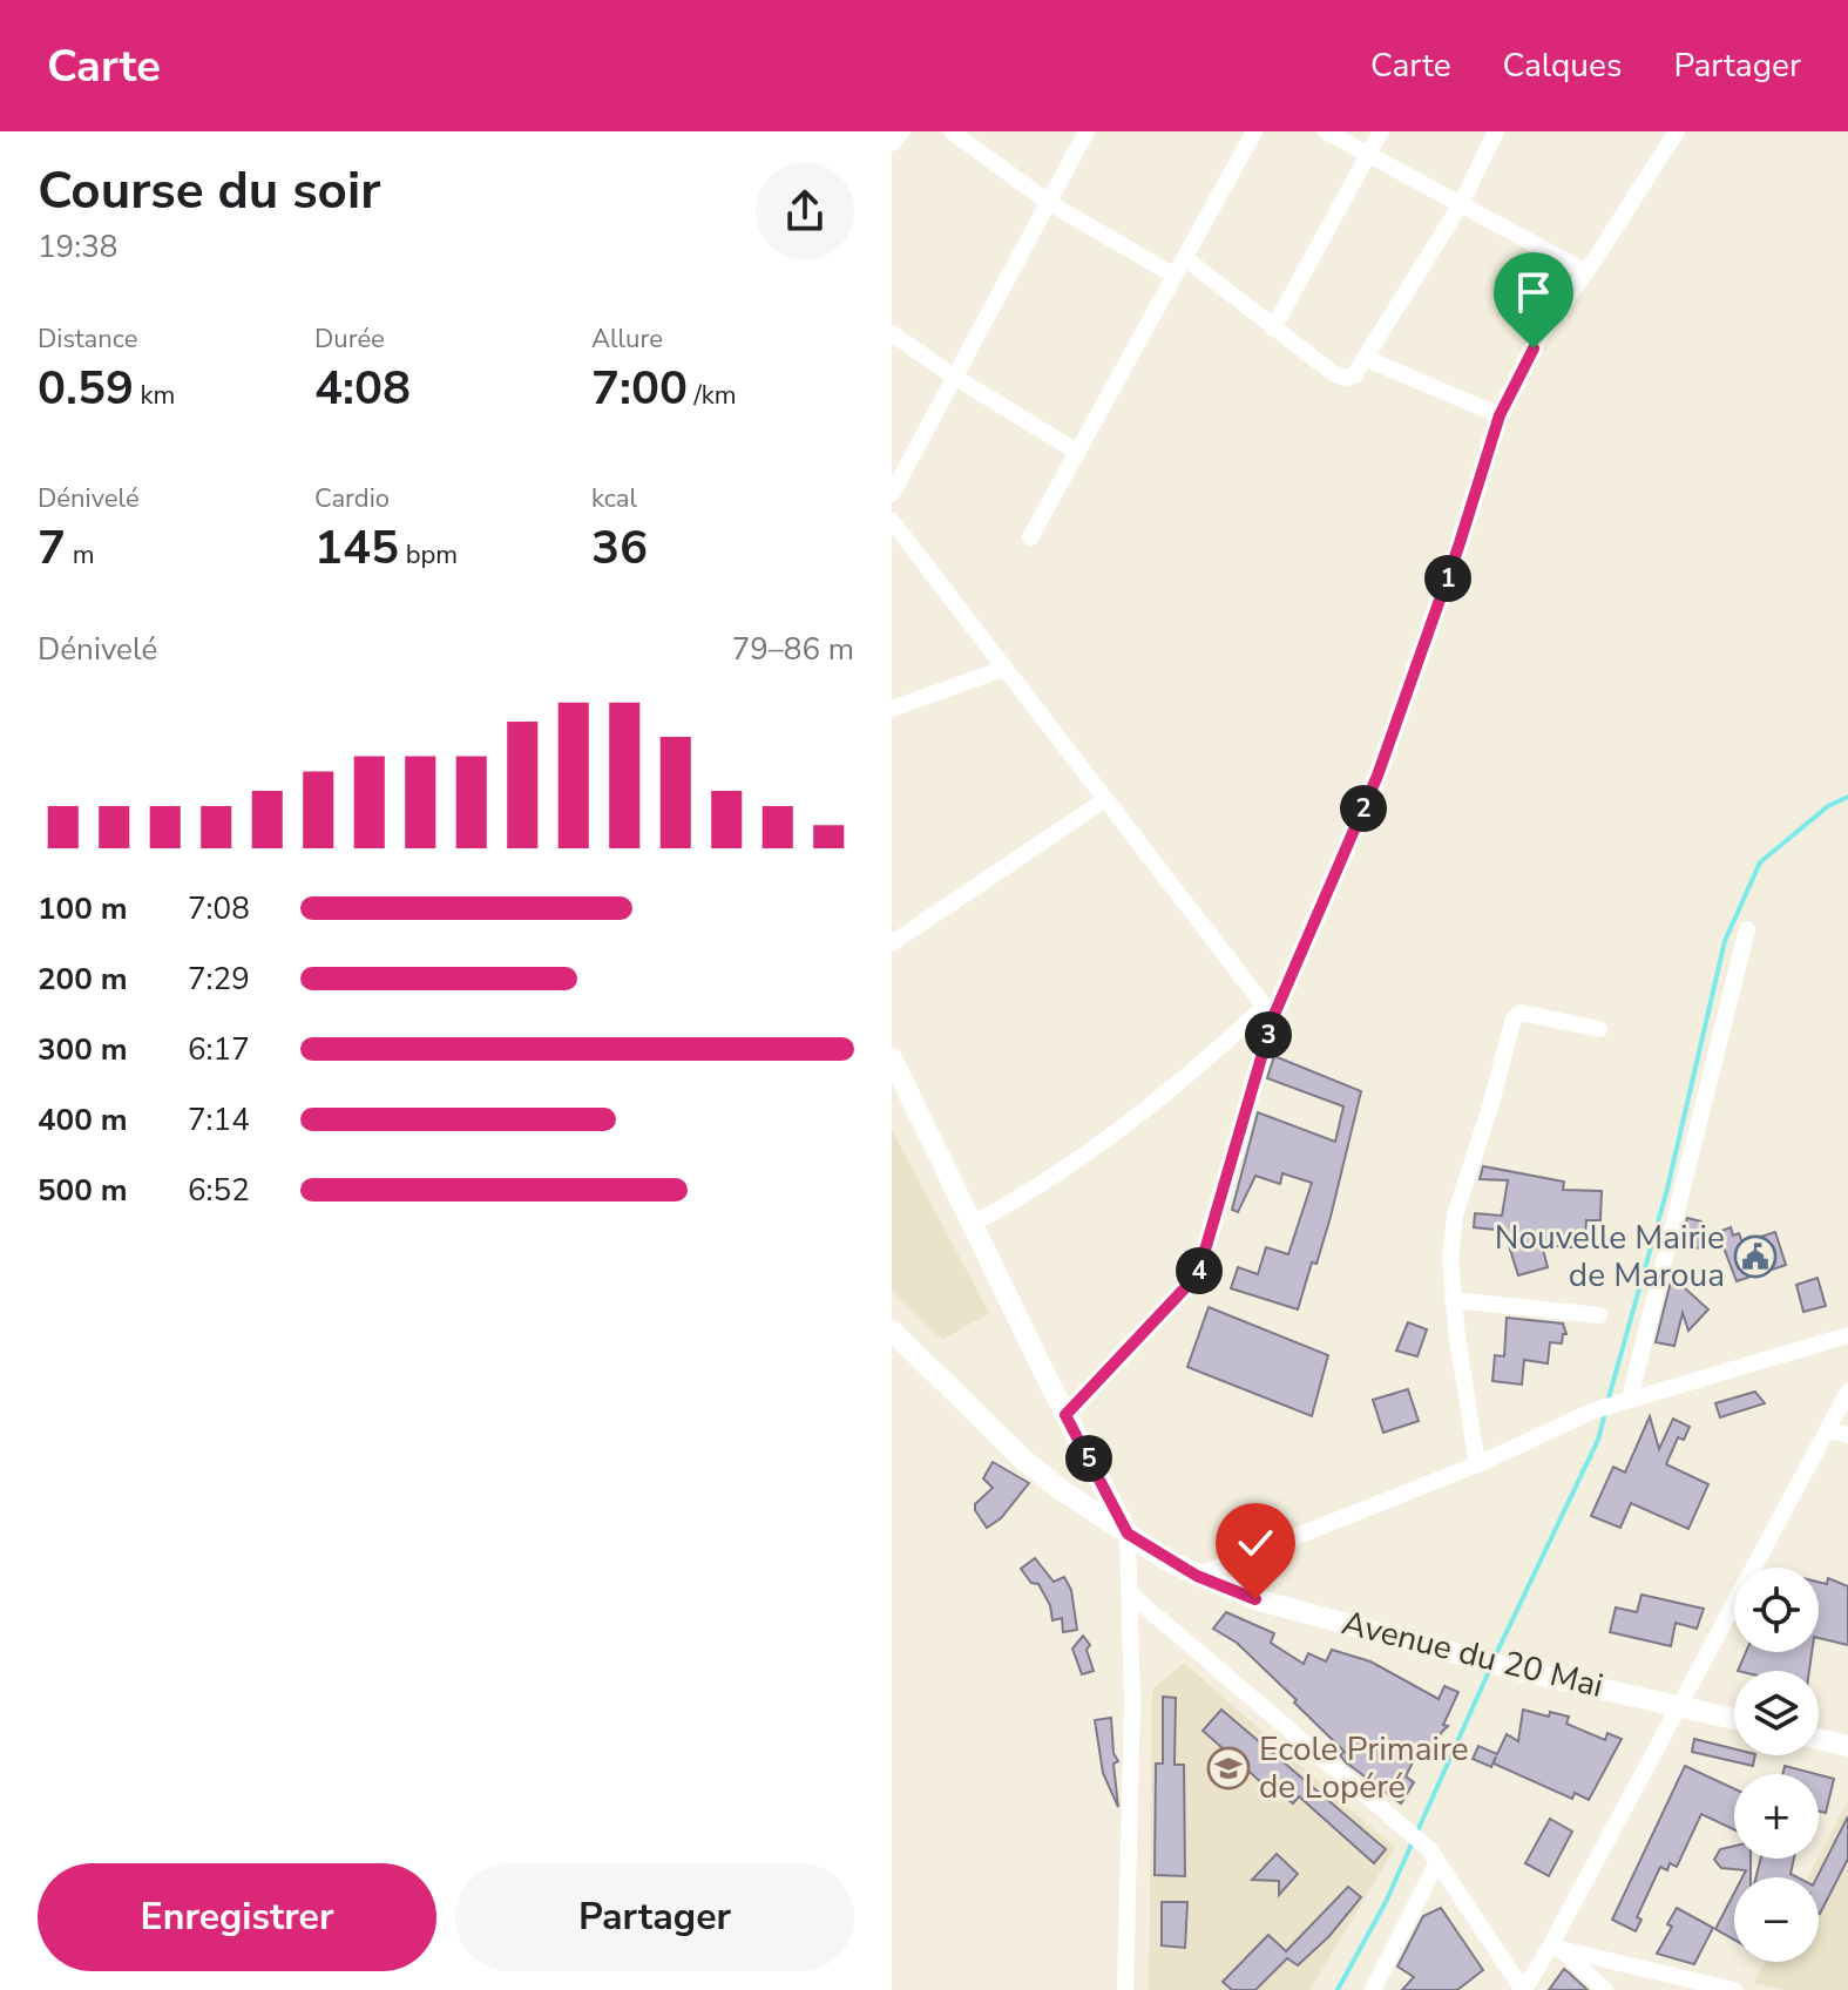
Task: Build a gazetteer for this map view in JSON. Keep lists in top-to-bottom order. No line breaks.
{"streets":{"street":["Avenue du 20 Mai"]},"places":{"public building":["Nouvelle Mairie de Maroua"],"school or university":["Ecole Primaire de Lopéré"]},"page":{"header":"Carte","nav":["Carte","Calques","Partager"],"heading":["Course du soir","19:38"],"stats":[["Distance","0.59 km"],["Durée","4:08"],["Allure","7:00 /km"],["Dénivelé","7 m"],["Cardio","145 bpm"],["kcal","36"]],"pins":["1","2","3","4","5"],"chart":["Dénivelé","79–86 m"],"list":[{"name":"100 m","note":"7:08"},{"name":"200 m","note":"7:29"},{"name":"300 m","note":"6:17"},{"name":"400 m","note":"7:14"},{"name":"500 m","note":"6:52"}],"map_buttons":["+","−"],"buttons":["Enregistrer","Partager"]}}
